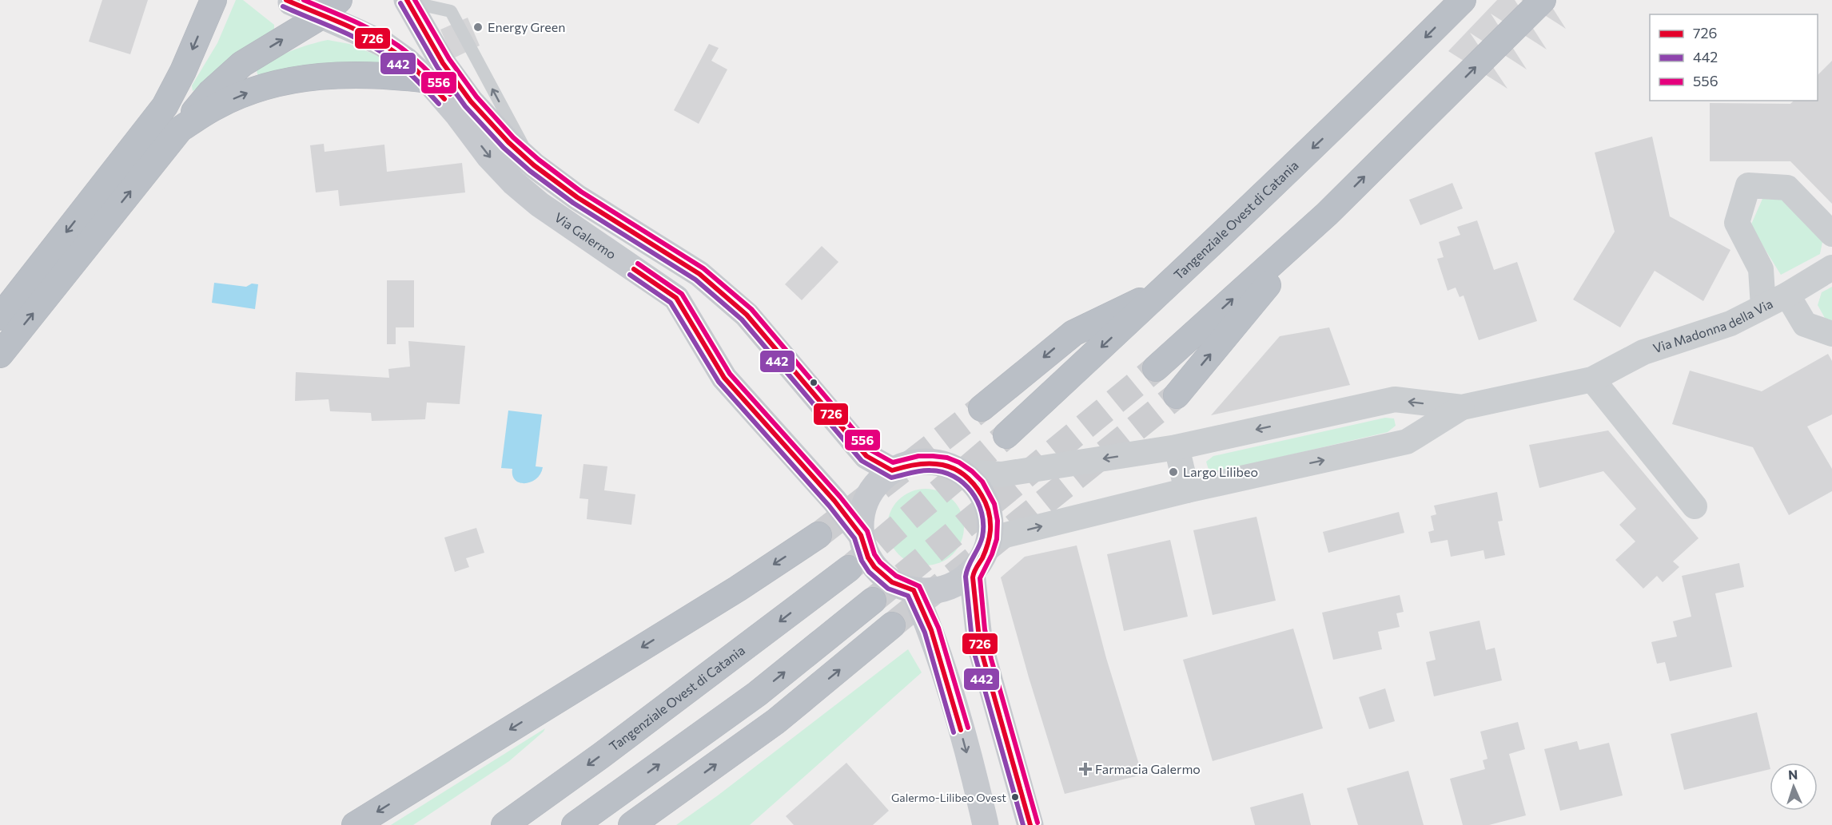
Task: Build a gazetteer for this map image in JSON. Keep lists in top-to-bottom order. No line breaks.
{"streets":{"highway":["Tangenziale Ovest di Catania"],"main road":["Via Galermo"],"street":["Via Madonna della Via"]},"places":{"other":["Energy Green","Largo Lilibeo","Galermo-Lilibeo Ovest"],"health":["Farmacia Galermo"]},"lines":["transit line 726","transit line 556","transit line 442"],"legend":["726","442","556"],"north":"top"}
